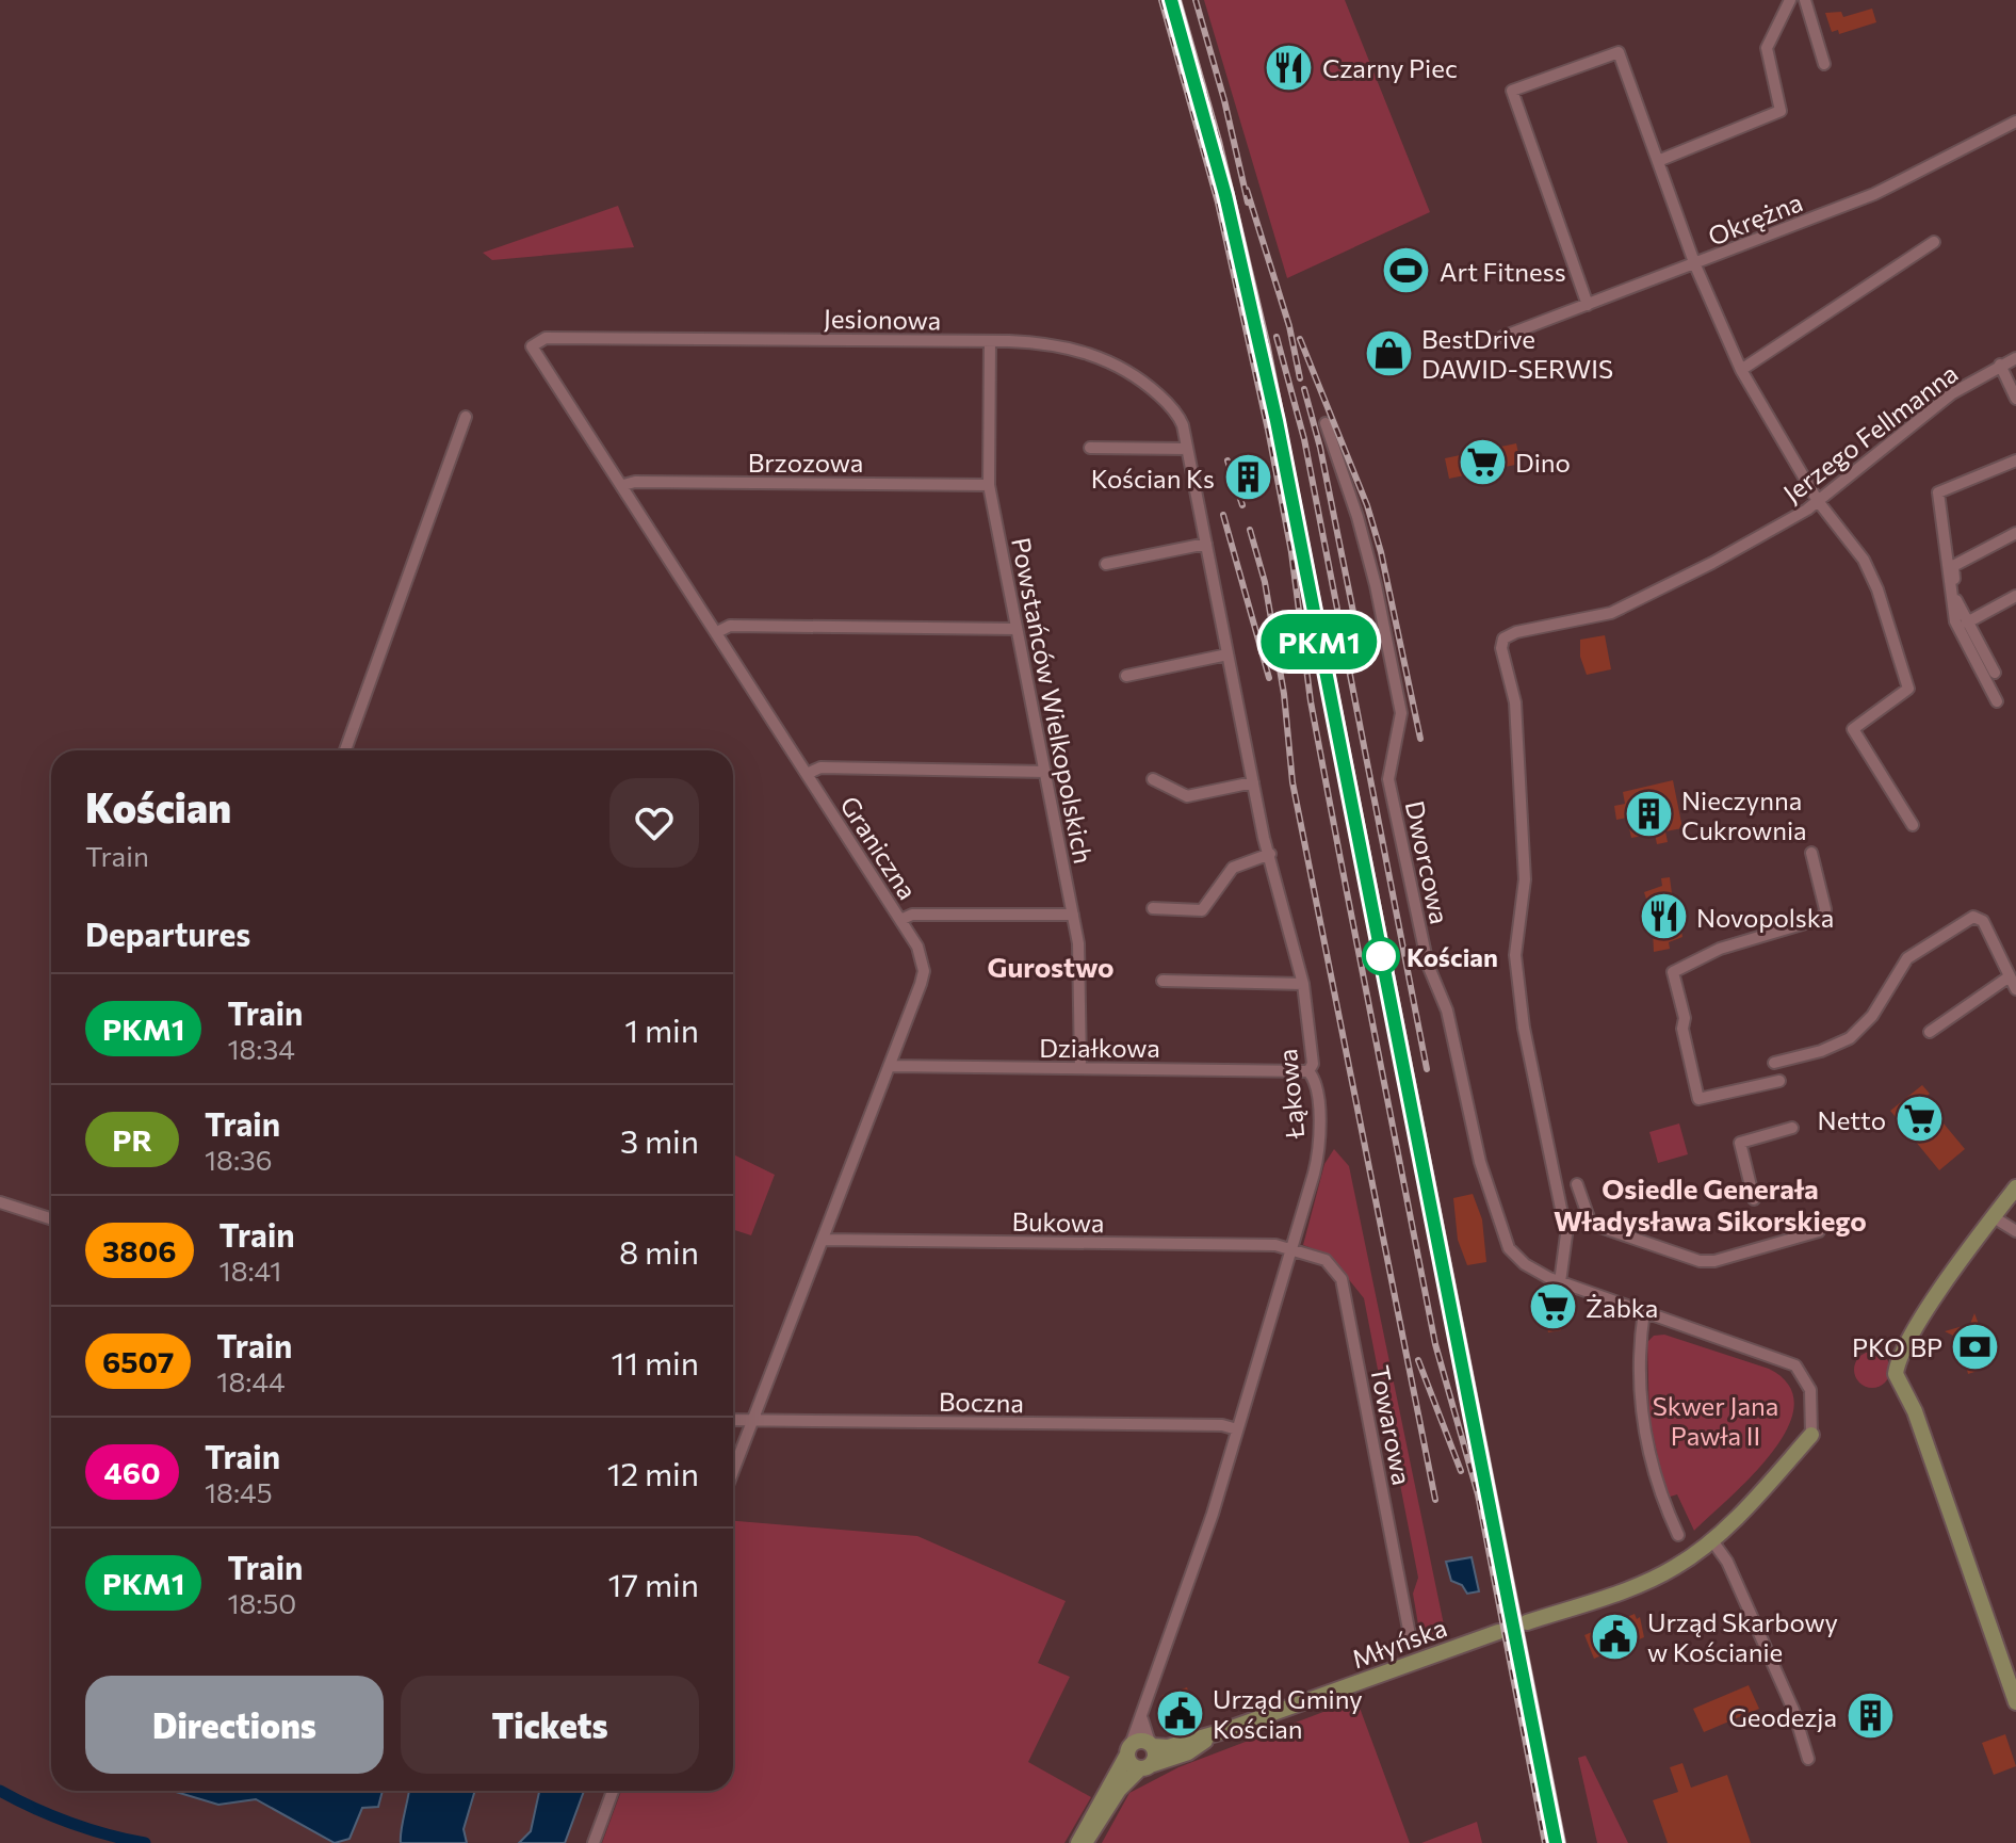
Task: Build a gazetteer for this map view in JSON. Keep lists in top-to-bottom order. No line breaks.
{"streets":{"street":["Okrężna","Jesionowa","Jerzego Fellmanna","Brzozowa","Powstańców Wielkopolskich","Graniczna","Dworcowa","Działkowa","Łąkowa","Bukowa","Boczna","Towarowa","Młyńska"]},"crossings":[["Jesionowa","Powstańców Wielkopolskich"],["Jesionowa","Graniczna"],["Jesionowa","Łąkowa"],["Jerzego Fellmanna","Dworcowa"],["Brzozowa","Powstańców Wielkopolskich"],["Brzozowa","Graniczna"],["Powstańców Wielkopolskich","Działkowa"],["Graniczna","Działkowa"],["Graniczna","Bukowa"],["Graniczna","Boczna"],["Działkowa","Łąkowa"],["Łąkowa","Bukowa"],["Łąkowa","Boczna"],["Łąkowa","Towarowa"],["Łąkowa","Młyńska"],["Bukowa","Towarowa"]],"districts":["Gurostwo","Osiedle Generała Władysława Sikorskiego"],"parks":["Skwer Jana Pawła II"],"places":{"restaurant":["Czarny Piec","Novopolska"],"sports":["Art Fitness"],"shop":["BestDrive DAWID-SERWIS"],"supermarket":["Dino","Netto","Żabka"],"building":["Kościan Ks","Nieczynna Cukrownia","Geodezja"],"other":["Kościan"],"bank":["PKO BP"],"public building":["Urząd Skarbowy w Kościanie","Urząd Gminy Kościan"]},"page":{"on_map":"PKM1","heading":[["Kościan","Train"],"Departures"],"list":[{"mark":"PKM1","name":"Train","note":"18:34","value":"1 min"},{"mark":"PR","name":"Train","note":"18:36","value":"3 min"},{"mark":"3806","name":"Train","note":"18:41","value":"8 min"},{"mark":"6507","name":"Train","note":"18:44","value":"11 min"},{"mark":"460","name":"Train","note":"18:45","value":"12 min"},{"mark":"PKM1","name":"Train","note":"18:50","value":"17 min"}],"buttons":["Directions","Tickets"]}}
